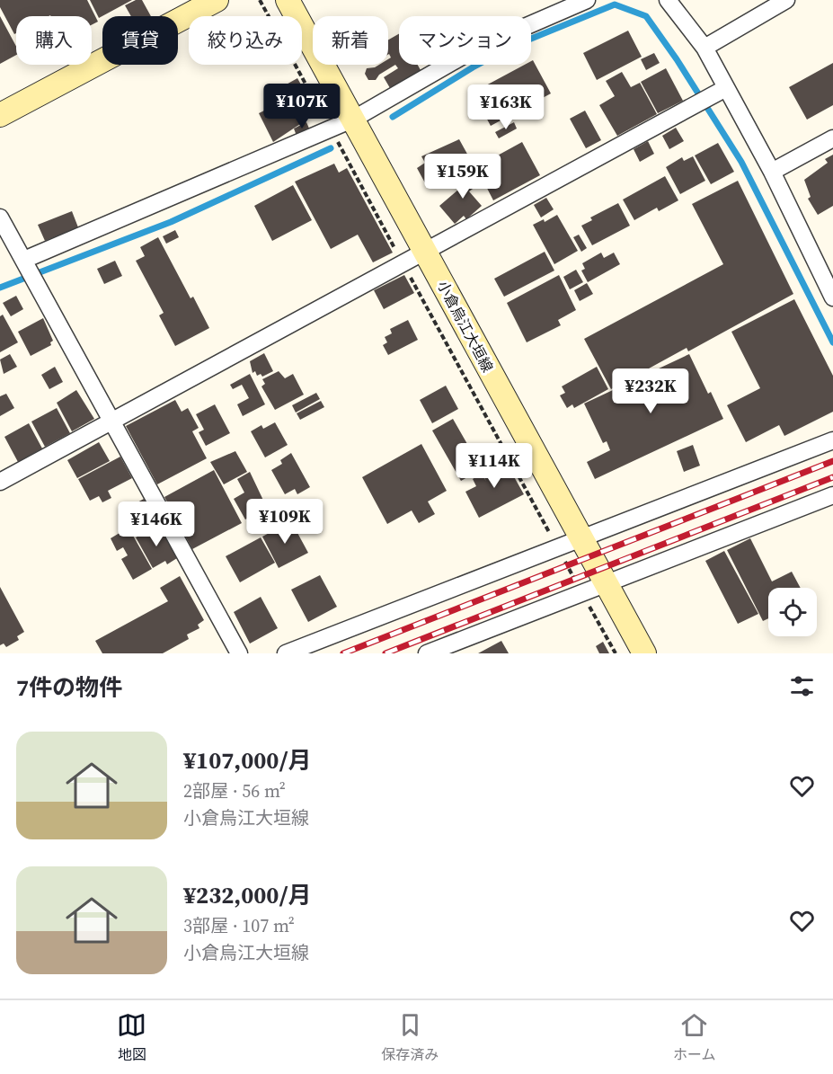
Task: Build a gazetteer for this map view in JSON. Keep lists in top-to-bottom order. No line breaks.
{"streets":{"main road":["小倉烏江大垣線"]},"page":{"chip":["購入","賃貸","絞り込み","新着","マンション"],"price":["¥107K","¥163K","¥159K","¥232K","¥114K","¥109K","¥146K"],"heading":"7件の物件","list":[{"name":"¥107,000/月","note":"2部屋 · 56 m² · 小倉烏江大垣線"},{"name":"¥232,000/月","note":"3部屋 · 107 m² · 小倉烏江大垣線"}],"tabs":["地図","保存済み","ホーム"]}}
